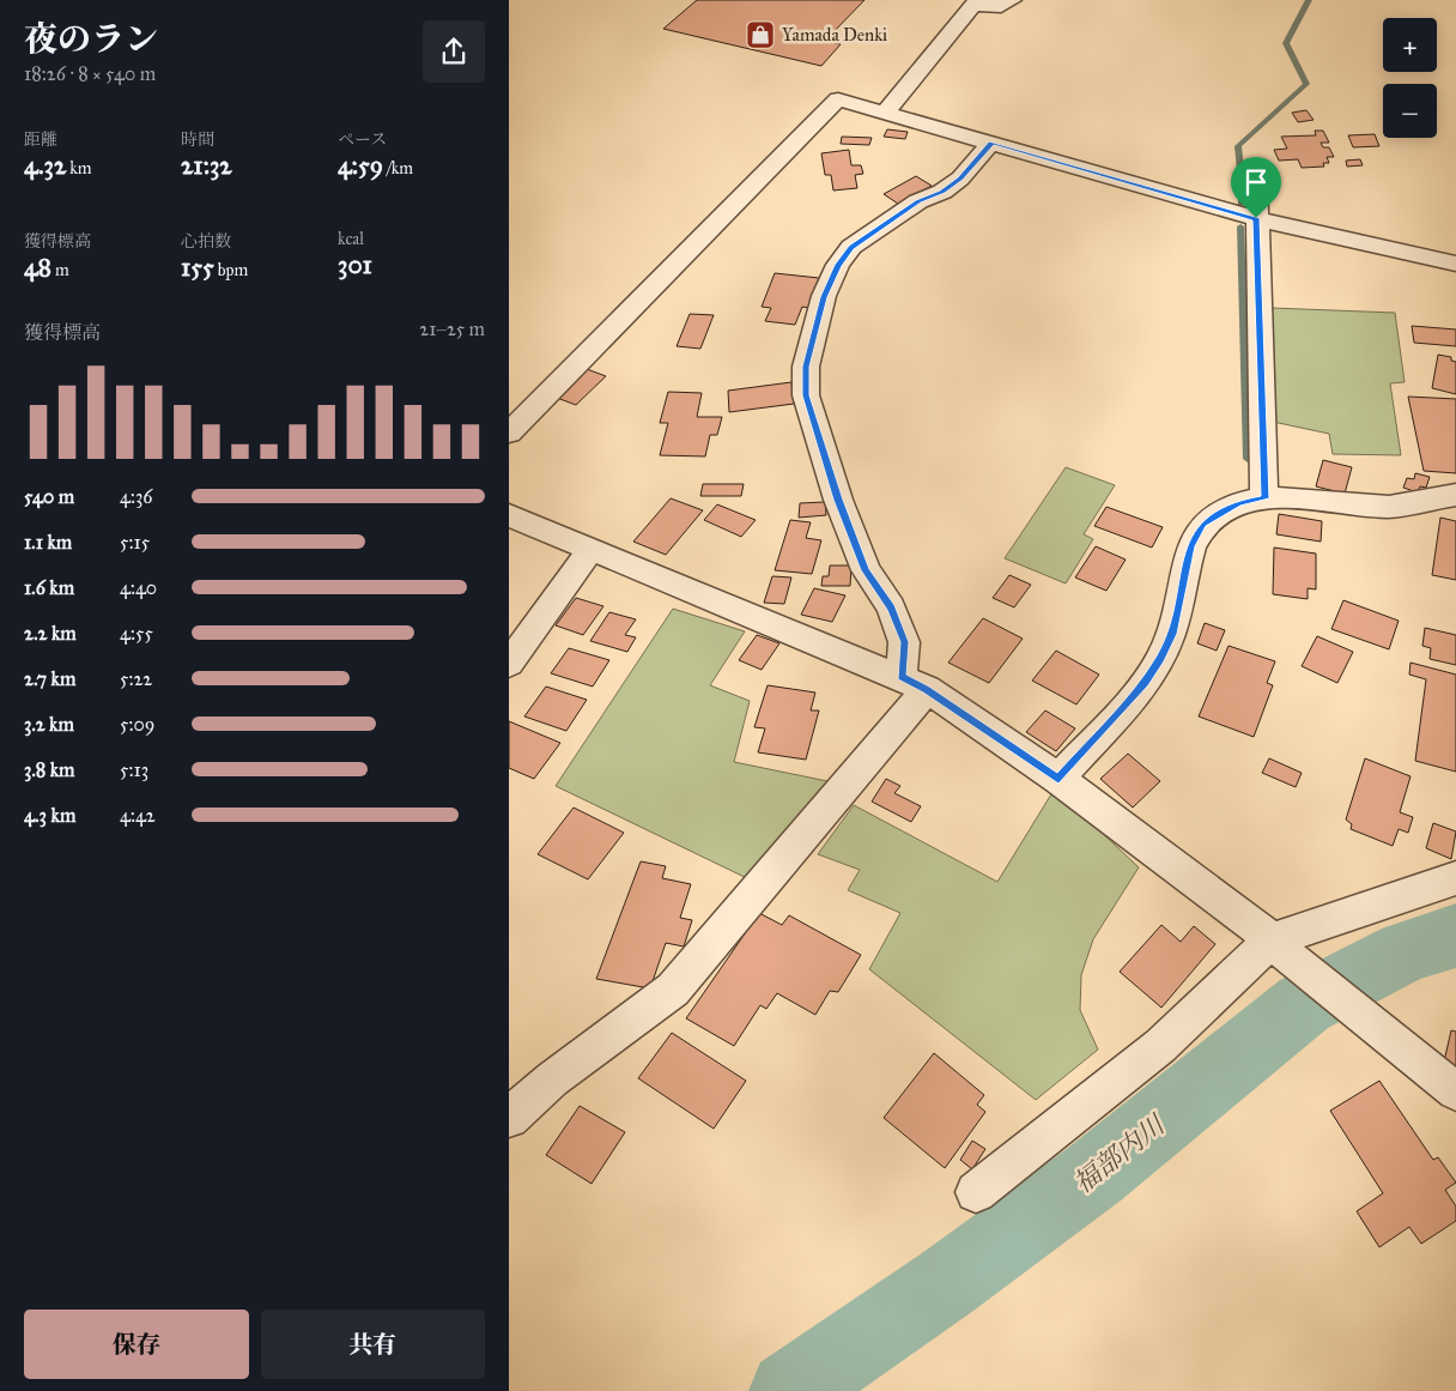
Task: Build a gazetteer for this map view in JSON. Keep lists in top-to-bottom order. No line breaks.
{"water":["福部内川"],"places":{"shop":["Yamada Denki"]},"page":{"heading":["夜のラン","18:26 · 8 × 540 m"],"map_buttons":["+","−"],"stats":[["距離","4.32 km"],["時間","21:32"],["ペース","4:59 /km"],["獲得標高","48 m"],["心拍数","155 bpm"],["kcal","301"]],"chart":["獲得標高","21–25 m"],"list":[{"name":"540 m","note":"4:36"},{"name":"1.1 km","note":"5:15"},{"name":"1.6 km","note":"4:40"},{"name":"2.2 km","note":"4:55"},{"name":"2.7 km","note":"5:22"},{"name":"3.2 km","note":"5:09"},{"name":"3.8 km","note":"5:13"},{"name":"4.3 km","note":"4:42"}],"buttons":["保存","共有"]}}
